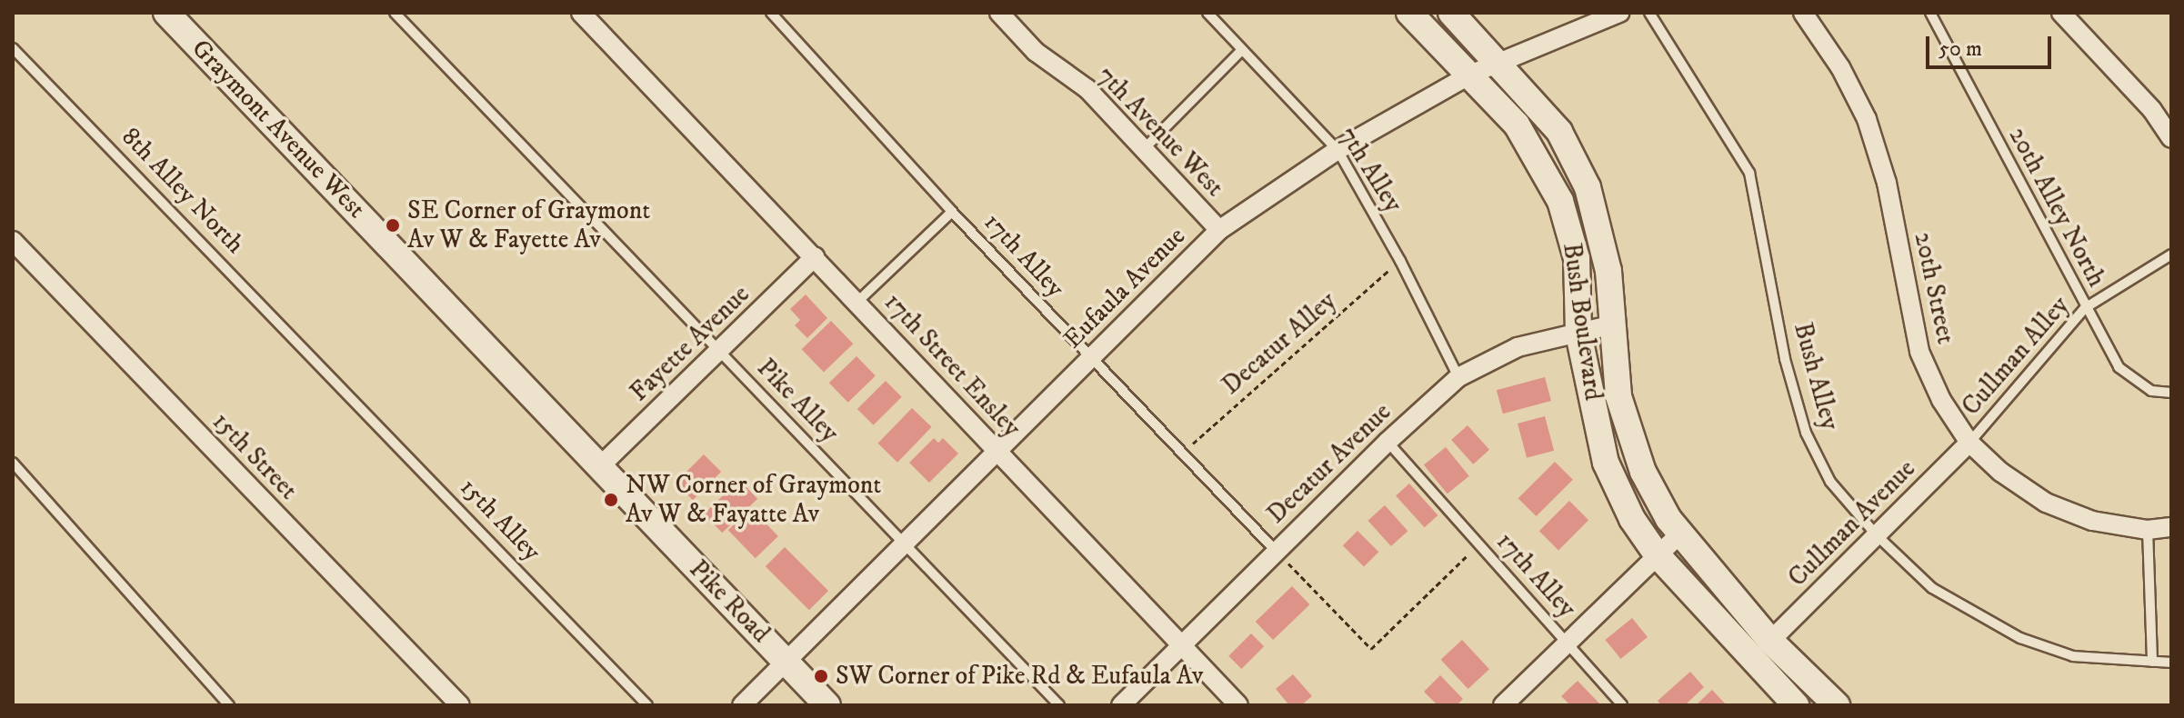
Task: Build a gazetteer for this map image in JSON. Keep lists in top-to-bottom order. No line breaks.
{"streets":{"main road":["Graymont Avenue West","Bush Boulevard","Pike Road"],"street":["7th Avenue West","Eufaula Avenue","20th Street","Fayette Avenue","17th Street Ensley","15th Street","Decatur Avenue","Cullman Avenue"],"lane":["7th Alley","8th Alley North","20th Alley North","17th Alley","Cullman Alley","Bush Alley","Pike Alley","15th Alley"],"path":["Decatur Alley"]},"crossings":[["Graymont Avenue West","Fayette Avenue"],["Graymont Avenue West","Pike Road"],["7th Avenue West","Eufaula Avenue"],["7th Alley","Eufaula Avenue"],["7th Alley","Decatur Alley"],["7th Alley","Decatur Avenue"],["8th Alley North","15th Alley"],["20th Alley North","Cullman Alley"],["17th Alley","Eufaula Avenue"],["17th Alley","Decatur Alley"],["17th Alley","Decatur Avenue"],["Eufaula Avenue","Bush Boulevard"],["Eufaula Avenue","17th Street Ensley"],["Eufaula Avenue","Pike Alley"],["Eufaula Avenue","Pike Road"],["20th Street","Cullman Alley"],["20th Street","Cullman Avenue"],["Bush Boulevard","Decatur Avenue"],["Bush Boulevard","Cullman Avenue"],["Fayette Avenue","17th Street Ensley"],["Fayette Avenue","Pike Alley"],["Fayette Avenue","Pike Road"],["Cullman Alley","Cullman Avenue"],["17th Street Ensley","Decatur Avenue"],["Bush Alley","Cullman Avenue"]],"places":["SE Corner of Graymont Av W & Fayette Av","NW Corner of Graymont Av W & Fayatte Av","SW Corner of Pike Rd & Eufaula Av"],"scale_bar":"50 m"}
